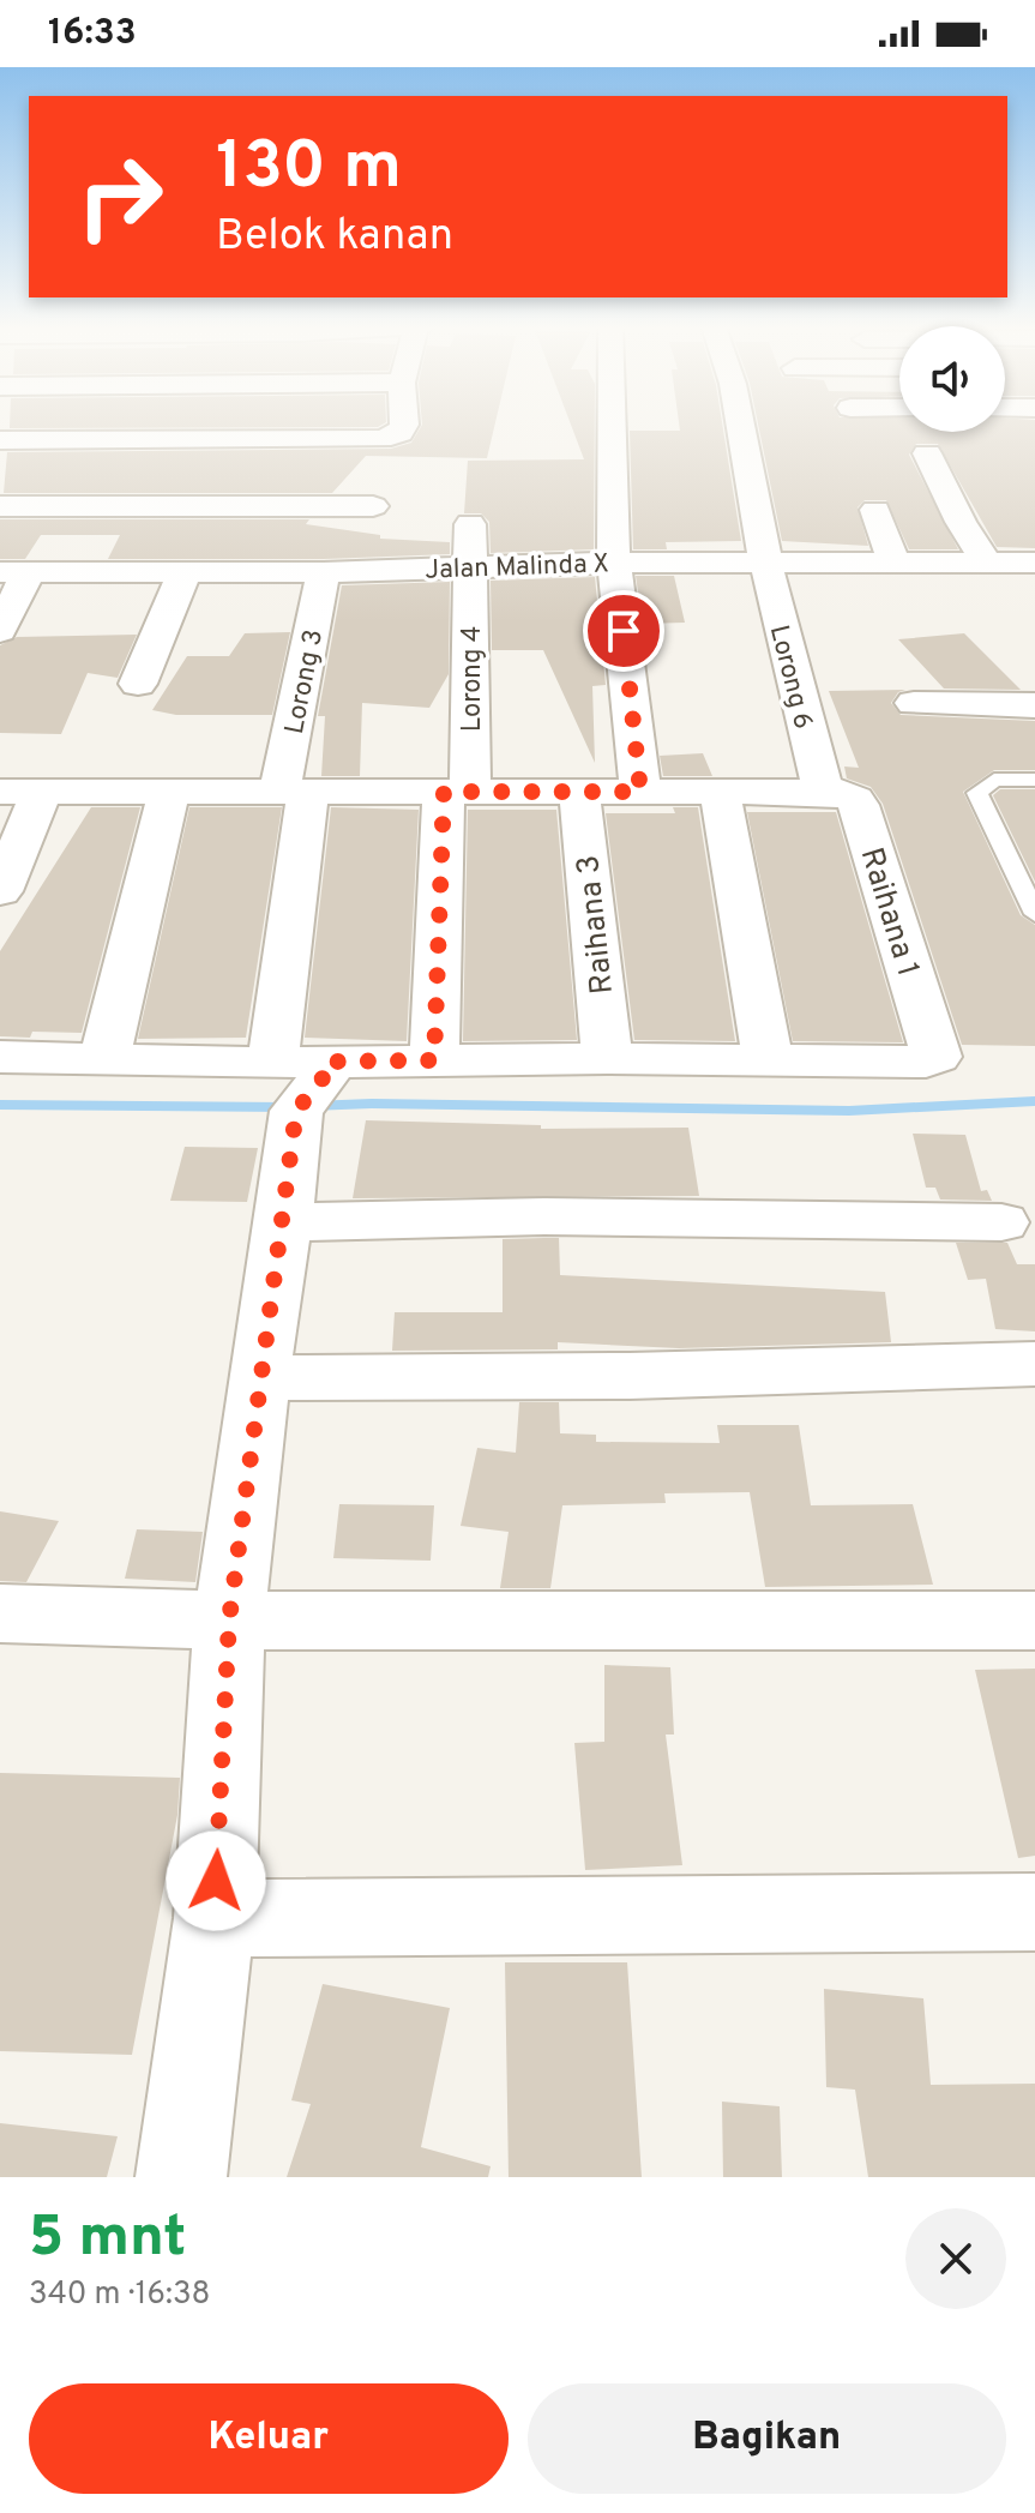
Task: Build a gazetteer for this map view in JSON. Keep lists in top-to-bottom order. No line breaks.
{"streets":{"street":["Jalan Malinda X","Lorong 6","Lorong 4","Lorong 3","Raihana 1","Raihana 3"]},"crossings":[["Jalan Malinda X","Lorong 6"],["Jalan Malinda X","Lorong 4"],["Jalan Malinda X","Lorong 3"],["Lorong 6","Raihana 1"]],"page":{"status":"16:33","turn":["130 m","Belok kanan"],"heading":["5 mnt","340 m · 16:38"],"buttons":["Keluar","Bagikan"]}}
